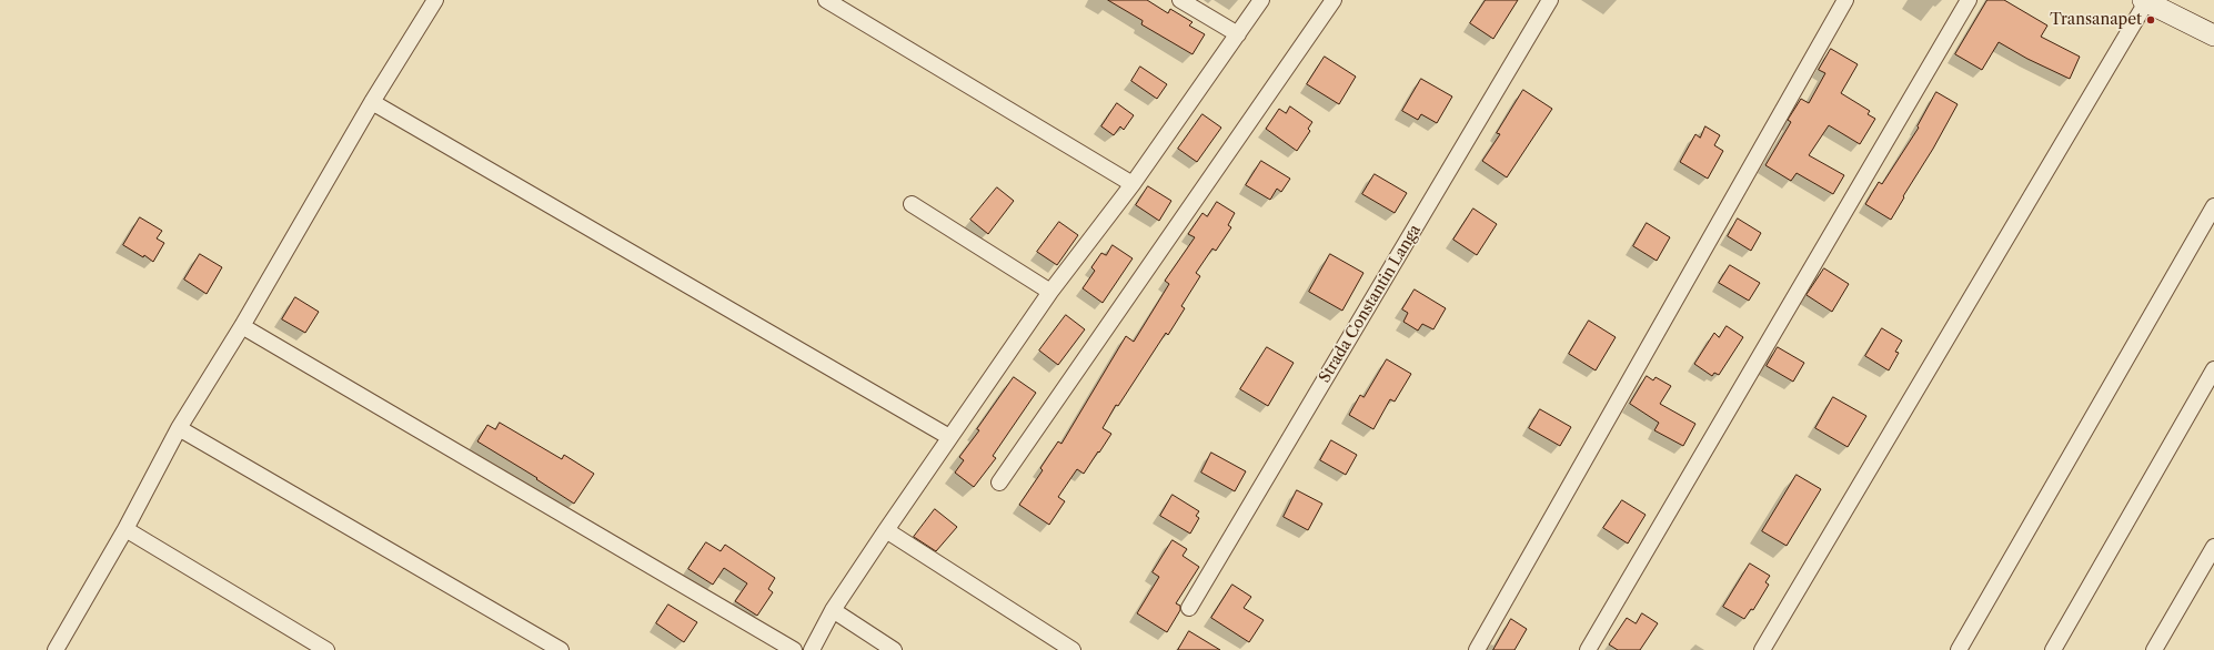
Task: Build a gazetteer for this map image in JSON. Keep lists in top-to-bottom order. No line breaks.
{"streets":{"street":["Strada Constantin Langa"]},"places":["Transanapet"]}
